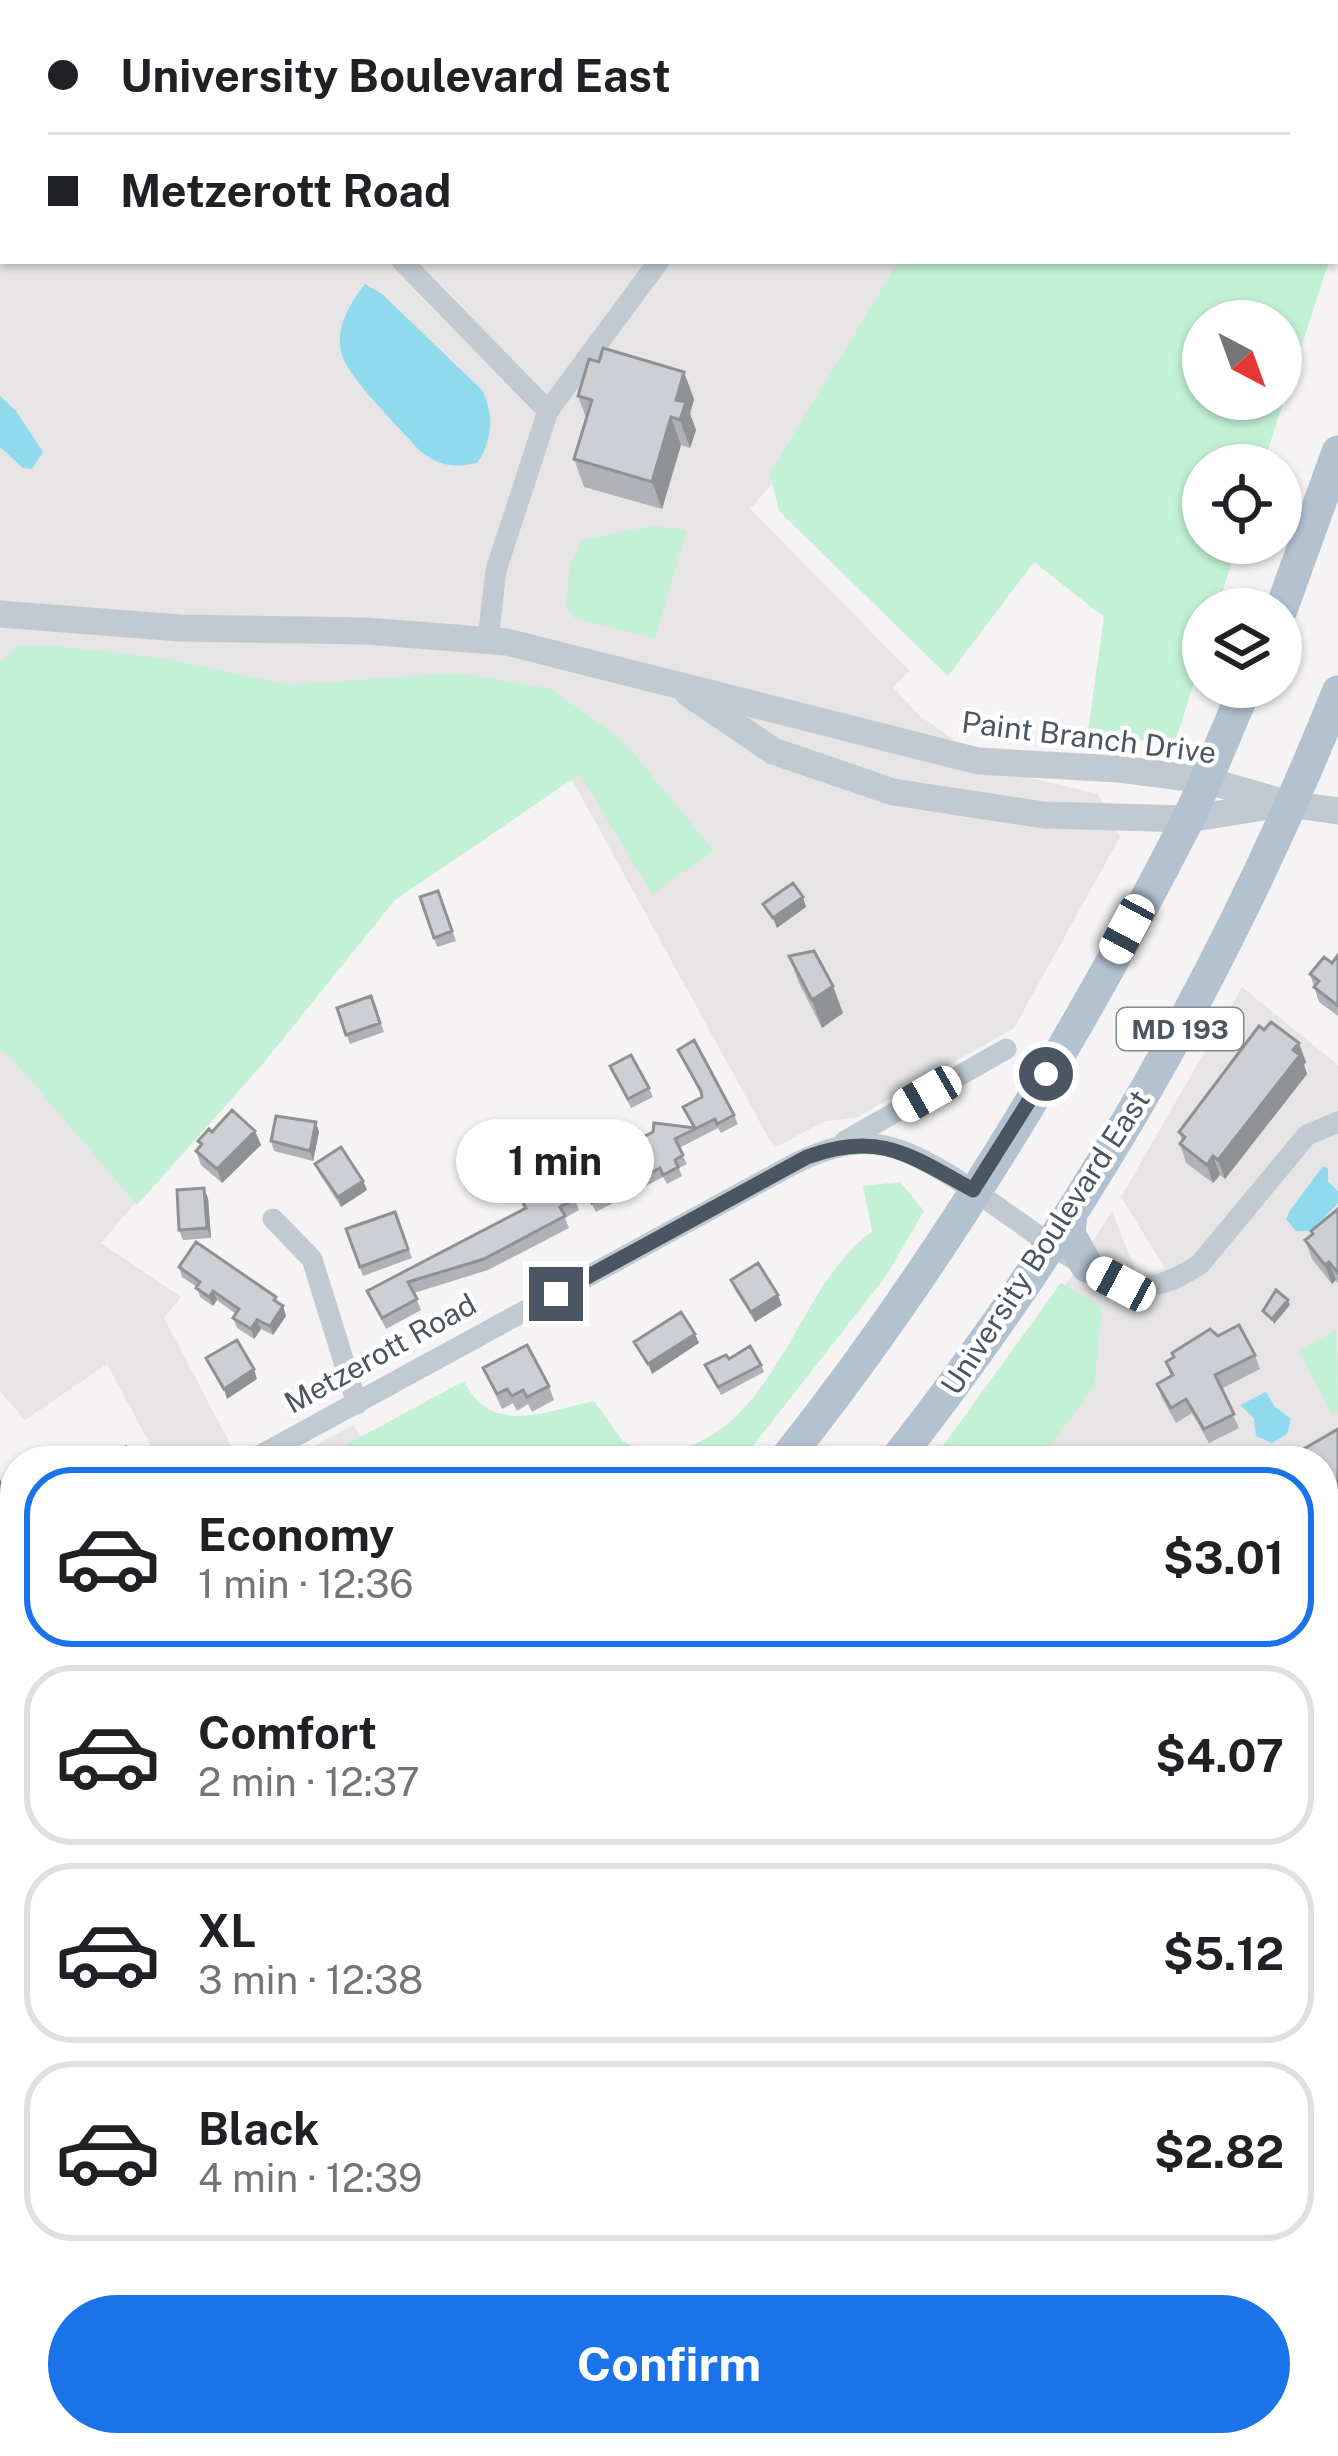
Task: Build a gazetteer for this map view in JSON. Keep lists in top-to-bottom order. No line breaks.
{"streets":{"main road":["MD 193","University Boulevard East"],"street":["Paint Branch Drive","Metzerott Road"]},"crossings":[["Paint Branch Drive","MD 193"],["Paint Branch Drive","University Boulevard East"],["MD 193","Metzerott Road"],["University Boulevard East","Metzerott Road"]],"north":"bottom right","page":{"banner":["University Boulevard East","Metzerott Road"],"bubble":"1 min","list":[{"name":"Economy","note":"1 min · 12:36","value":"$3.01"},{"name":"Comfort","note":"2 min · 12:37","value":"$4.07"},{"name":"XL","note":"3 min · 12:38","value":"$5.12"},{"name":"Black","note":"4 min · 12:39","value":"$2.82"}],"buttons":"Confirm"}}
